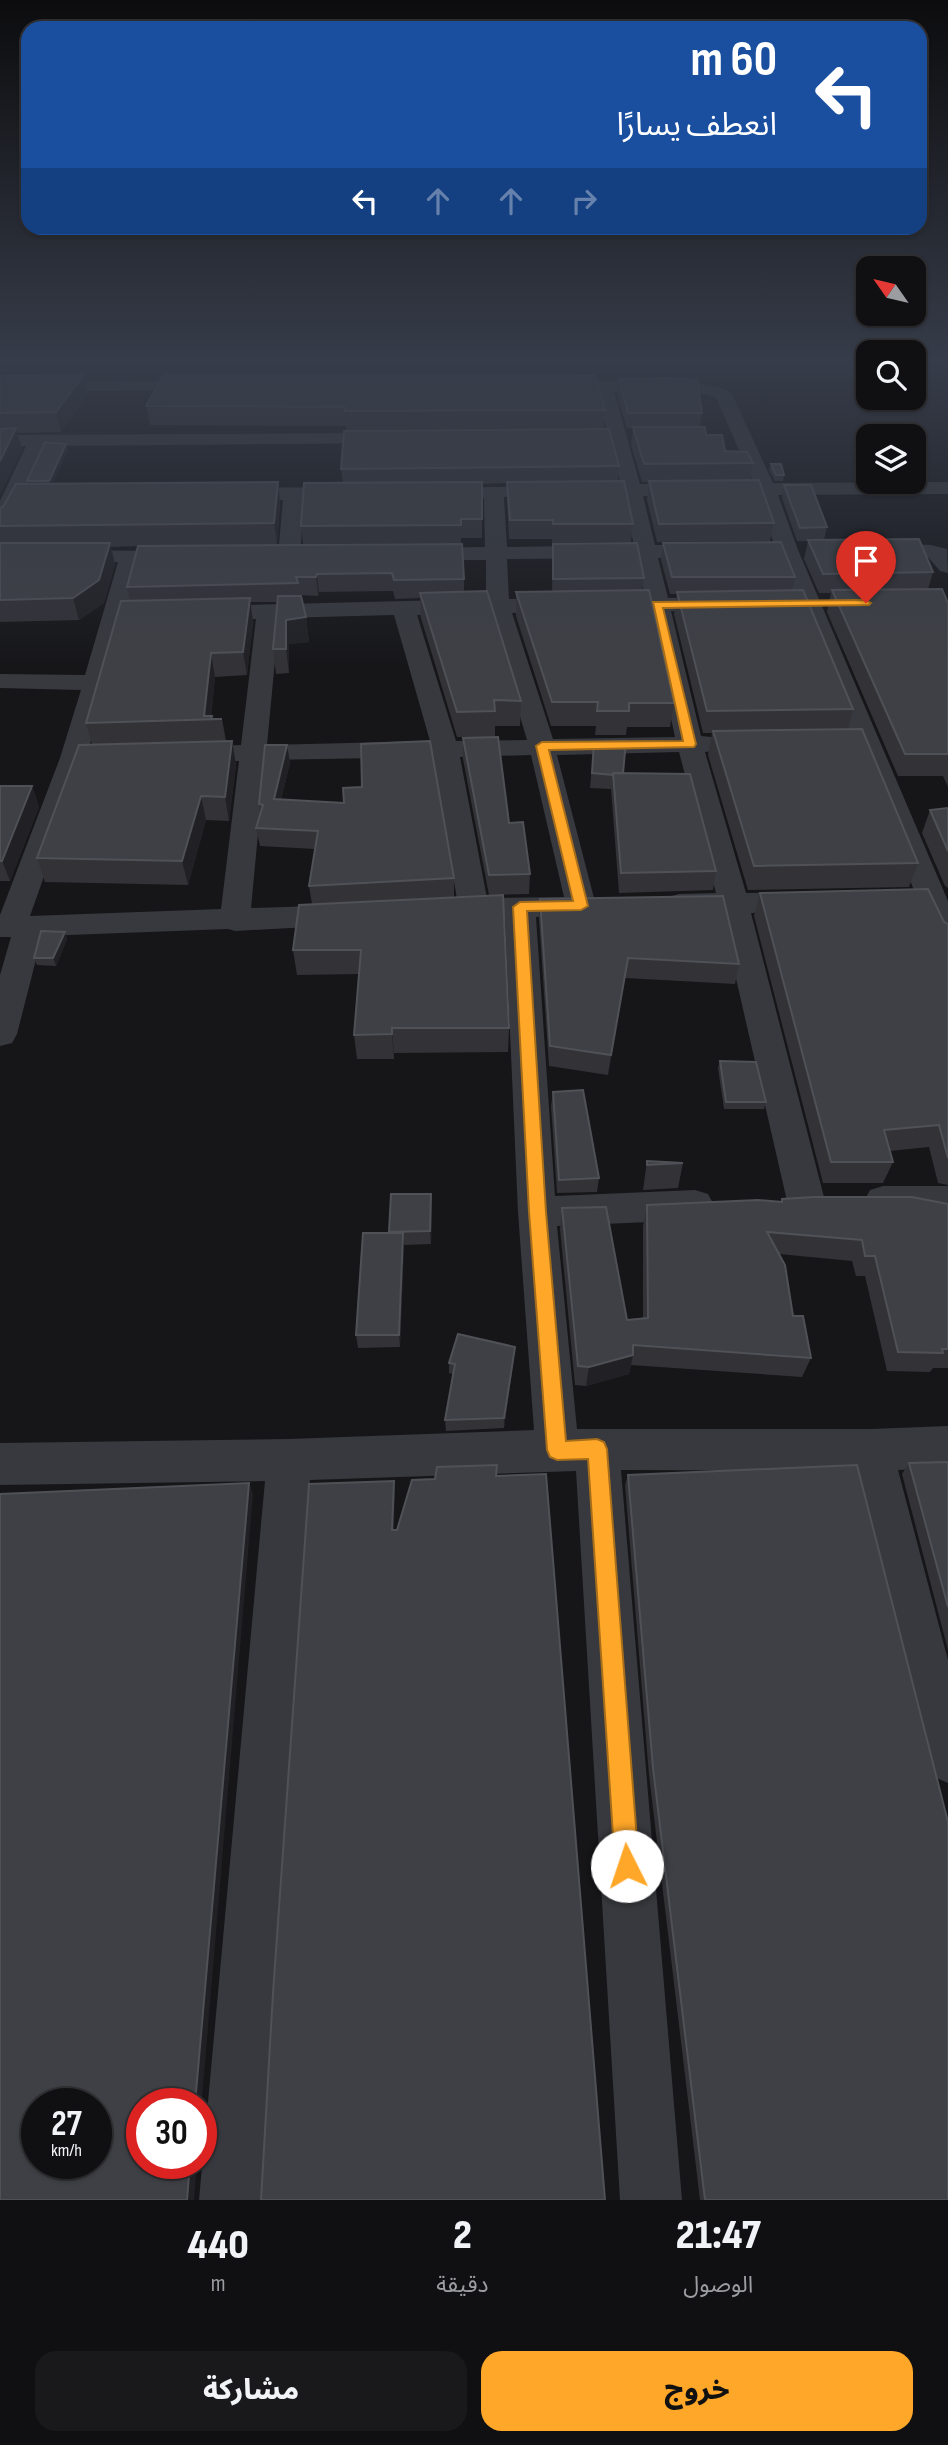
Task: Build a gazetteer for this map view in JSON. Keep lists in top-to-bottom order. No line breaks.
{"north":"top left","page":{"turn":["60 m","انعطف يسارًا"],"speed":"27 km/h","limit":"30","eta":["21:47","الوصول","2","دقيقة","440","m"],"buttons":["خروج","مشاركة"]}}
